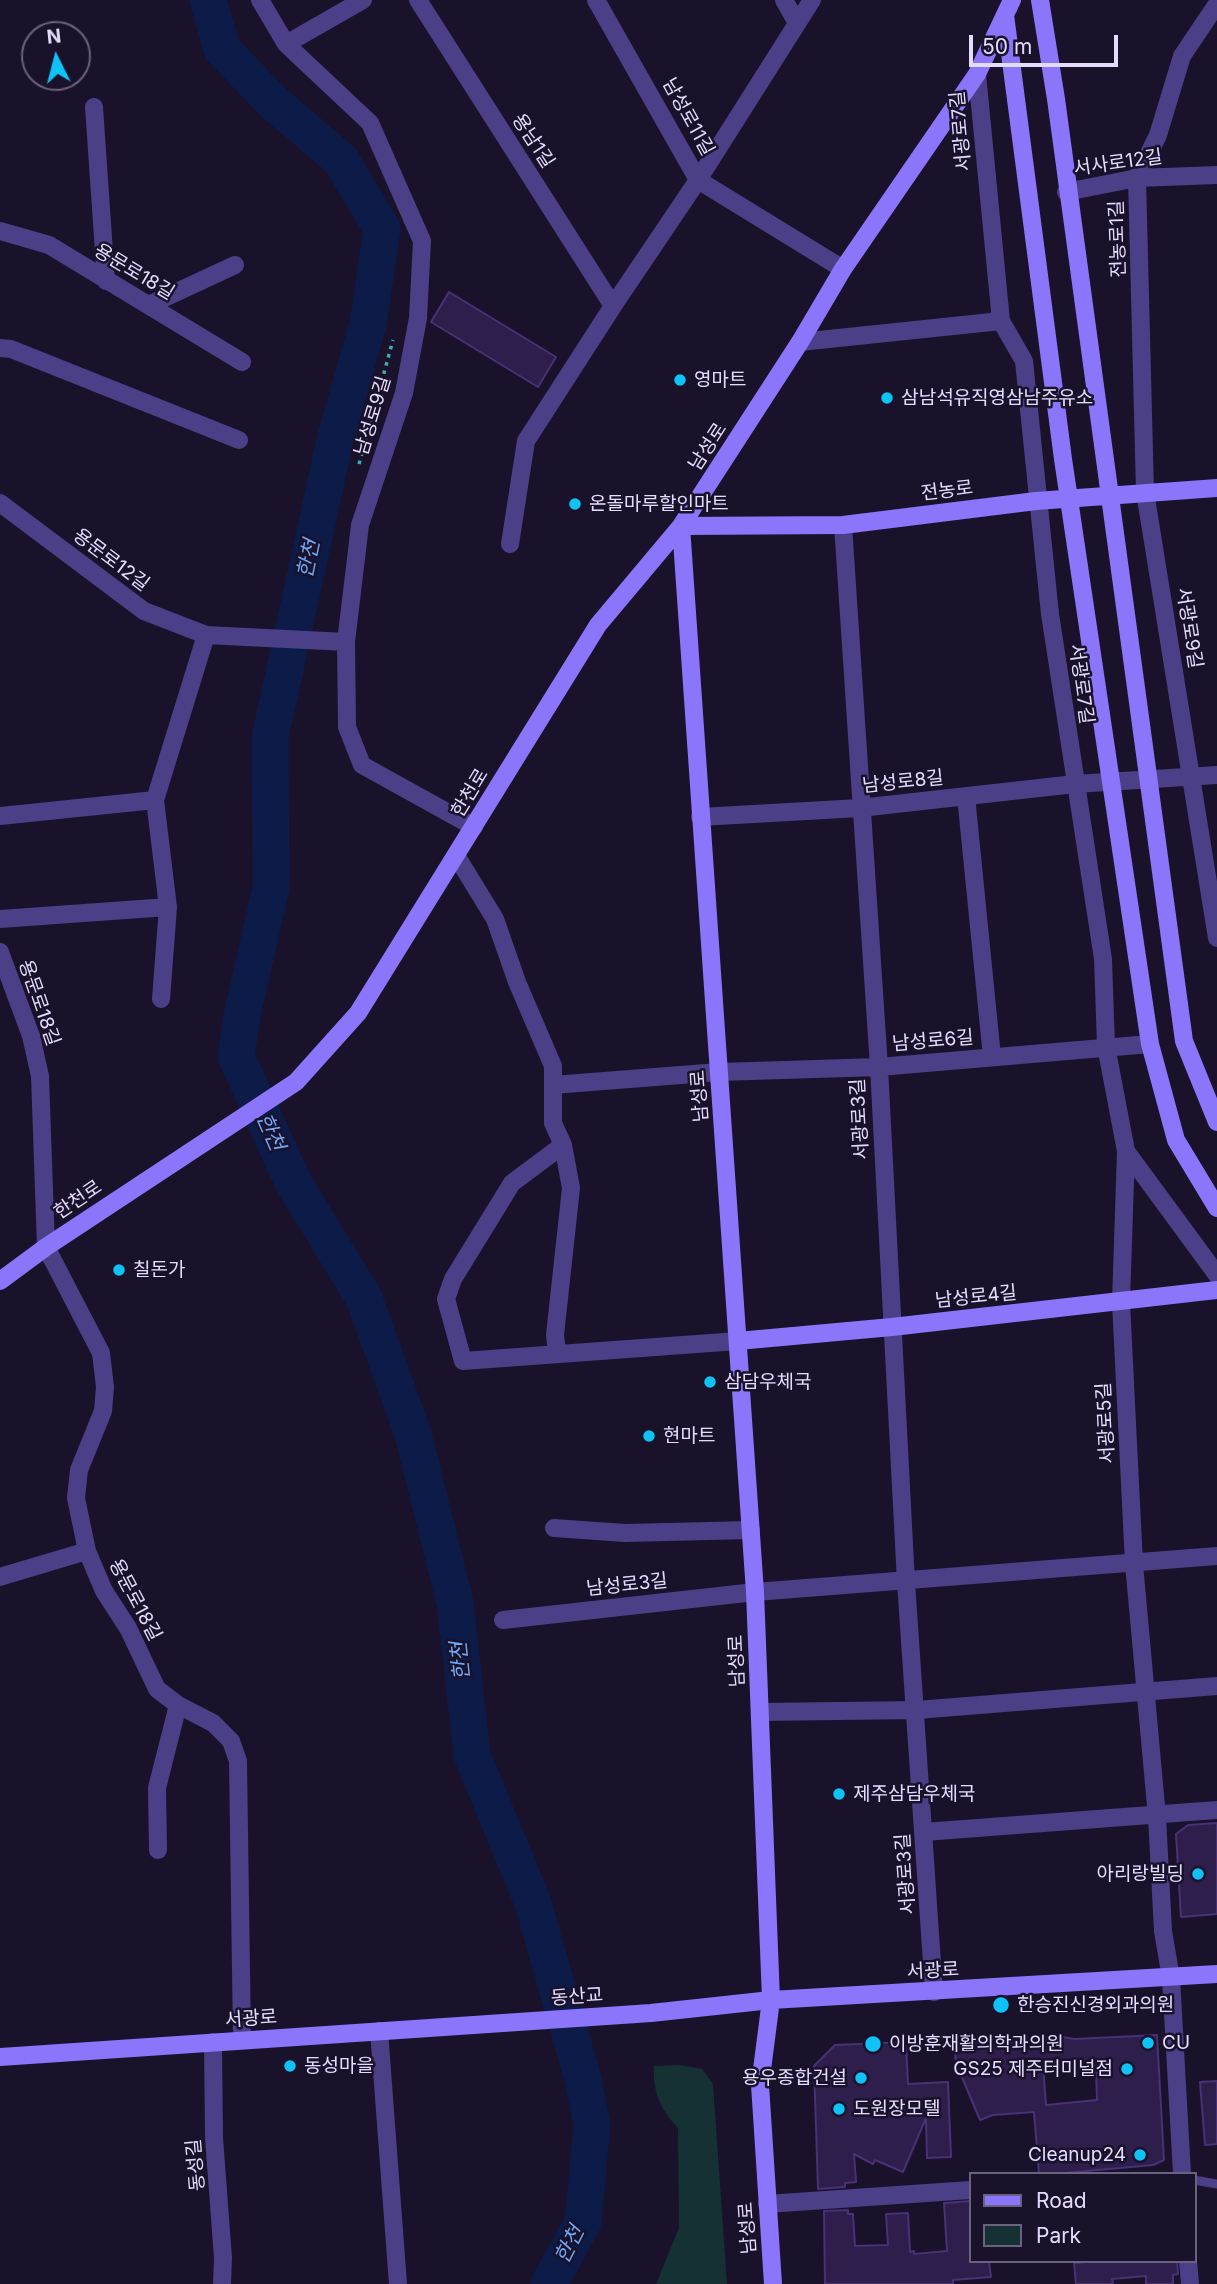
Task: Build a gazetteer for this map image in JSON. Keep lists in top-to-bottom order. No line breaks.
{"streets":{"street":["남성로11길","서광로7길","용남1길","서사로12길","전농로1길","용문로18길","남성로9길","남성로","전농로","용문로12길","서광로9길","남성로8길","한천로","남성로6길","서광로3길","남성로4길","서광로5길","남성로3길","서광로","동산교","동성길"]},"crossings":[["남성로11길","남성로"],["서광로7길","남성로"],["서광로7길","전농로"],["서광로7길","남성로8길"],["서광로7길","남성로6길"],["서광로7길","서광로5길"],["서사로12길","전농로1길"],["전농로1길","전농로"],["전농로1길","서광로9길"],["용문로18길","한천로"],["용문로18길","서광로"],["남성로9길","용문로12길"],["남성로9길","한천로"],["남성로","전농로"],["남성로","남성로8길"],["남성로","한천로"],["남성로","남성로6길"],["남성로","남성로4길"],["남성로","남성로3길"],["남성로","서광로"],["전농로","서광로9길"],["전농로","한천로"],["전농로","서광로3길"],["서광로9길","남성로8길"],["남성로8길","서광로3길"],["남성로6길","서광로3길"],["서광로3길","남성로4길"],["서광로3길","서광로"],["남성로4길","서광로5길"],["서광로5길","서광로"],["서광로","동산교"],["서광로","동성길"]],"water":["한천"],"places":["영마트","삼남석유직영삼남주유소","온돌마루할인마트","칠돈가","삼담우체국","현마트","제주삼담우체국","아리랑빌딩","한승진신경외과의원","CU","이방훈재활의학과의원","동성마을","GS25 제주터미널점","용우종합건설","도원장모텔","Cleanup24"],"legend":["Road","Park"],"scale_bar":"50 m","north":"top"}
